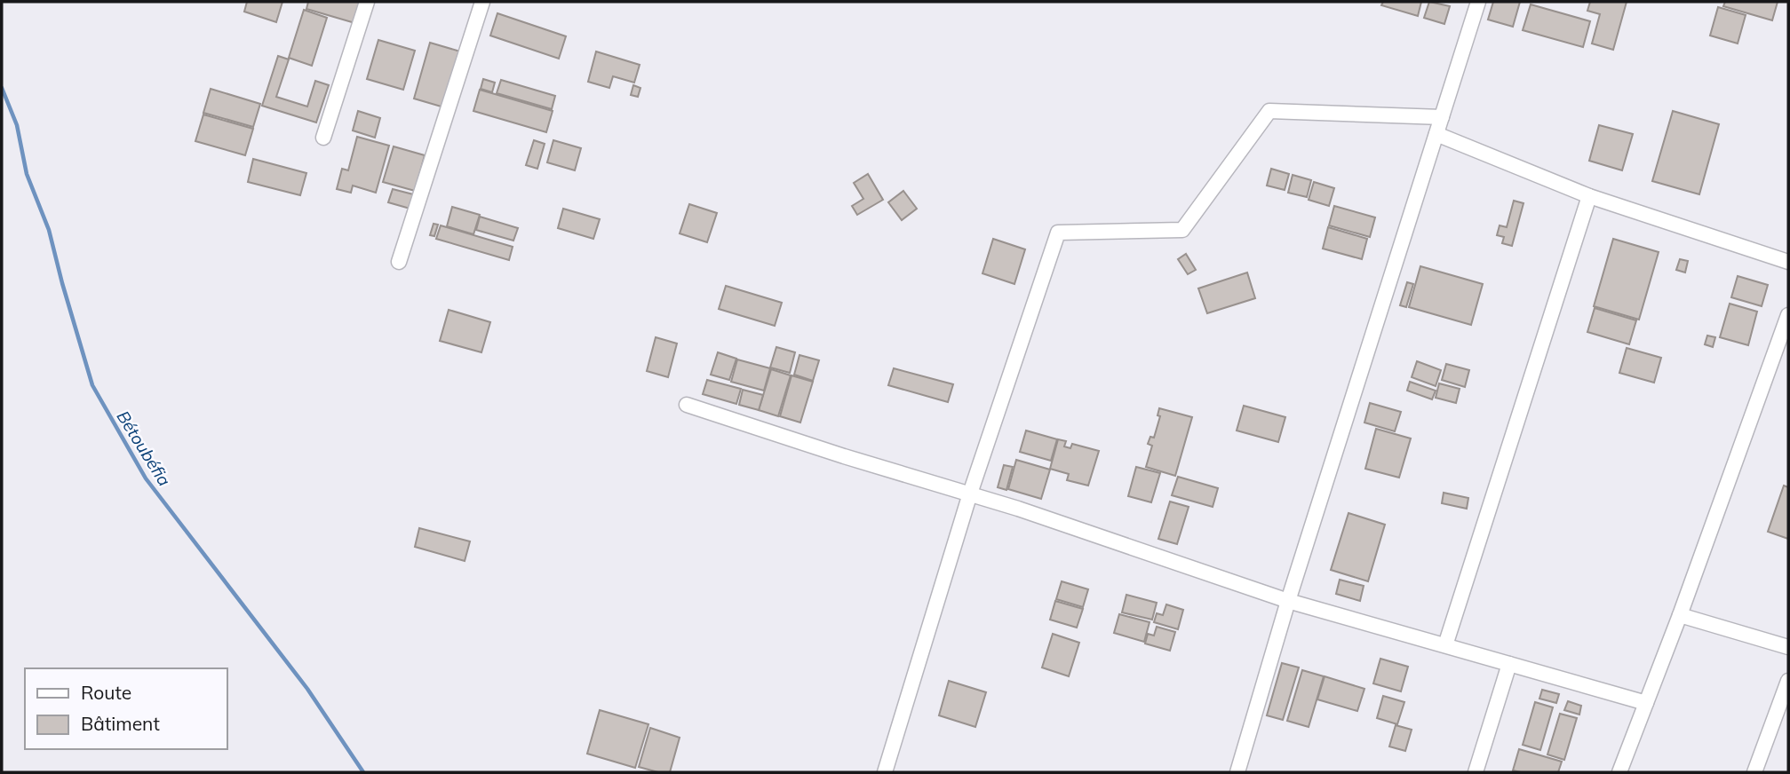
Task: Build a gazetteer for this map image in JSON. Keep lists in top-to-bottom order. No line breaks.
{"water":["Bétoubéfia"],"legend":["Route","Bâtiment"]}
